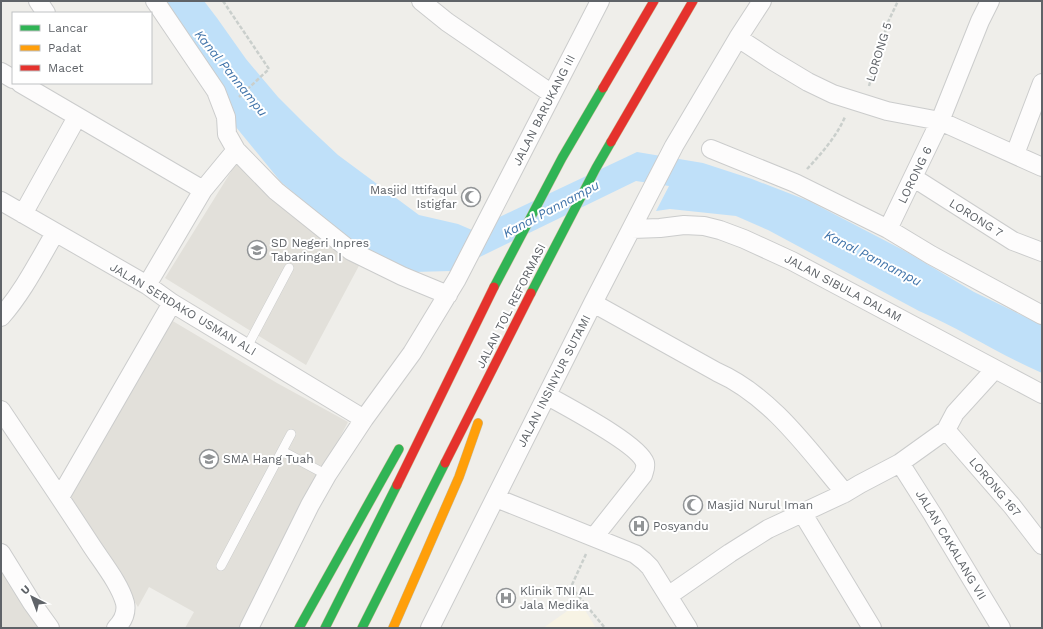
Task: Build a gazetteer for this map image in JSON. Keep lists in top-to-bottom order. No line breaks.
{"streets":{"highway":["JALAN TOL REFORMASI"],"street":["JALAN BARUKANG III","LORONG 6","LORONG 7","JALAN SIBULA DALAM","JALAN SERDAKO USMAN ALI","JALAN INSINYUR SUTAMI","LORONG 167","JALAN CAKALANG VII"],"path":["LORONG 5"]},"crossings":[["LORONG 6","LORONG 7"],["JALAN SIBULA DALAM","JALAN INSINYUR SUTAMI"]],"water":["Kanal Pannampu"],"places":{"mosque":["Masjid Ittifaqul Istigfar","Masjid Nurul Iman"],"school or university":["SD Negeri Inpres Tabaringan I","SMA Hang Tuah"],"hospital":["Posyandu","Klinik TNI AL Jala Medika"]},"legend":["Lancar","Padat","Macet"],"north":"top left"}
